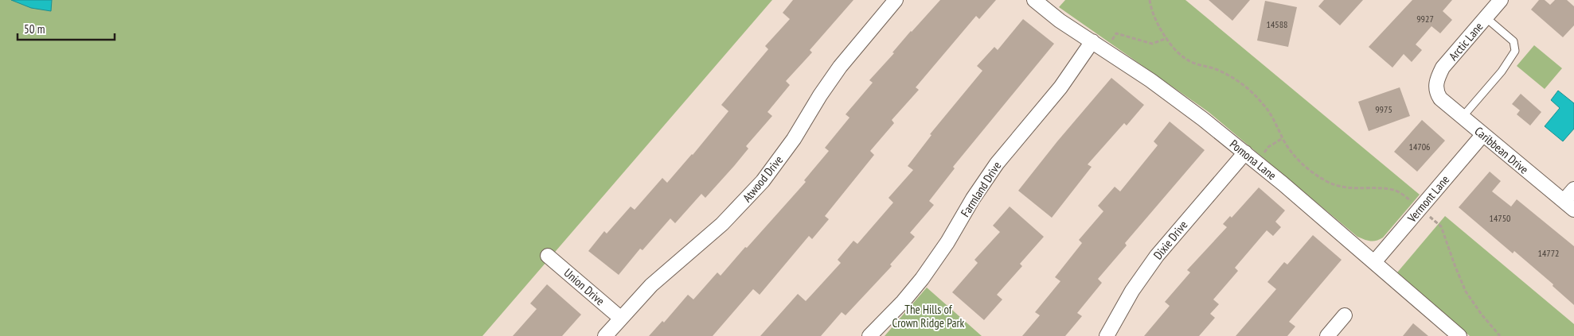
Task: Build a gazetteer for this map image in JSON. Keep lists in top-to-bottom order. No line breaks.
{"streets":{"street":["Arctic Lane","Caribbean Drive","Pomona Lane","Atwood Drive","Farmland Drive","Vermont Lane","Dixie Drive","Union Drive"]},"crossings":[["Arctic Lane","Caribbean Drive"],["Caribbean Drive","Vermont Lane"],["Pomona Lane","Farmland Drive"],["Pomona Lane","Vermont Lane"],["Pomona Lane","Dixie Drive"],["Atwood Drive","Union Drive"]],"parks":["The Hills of Crown Ridge Park"],"house_numbers":["9927","14588","9975","14706","14750","14772"],"scale_bar":"50 m"}
